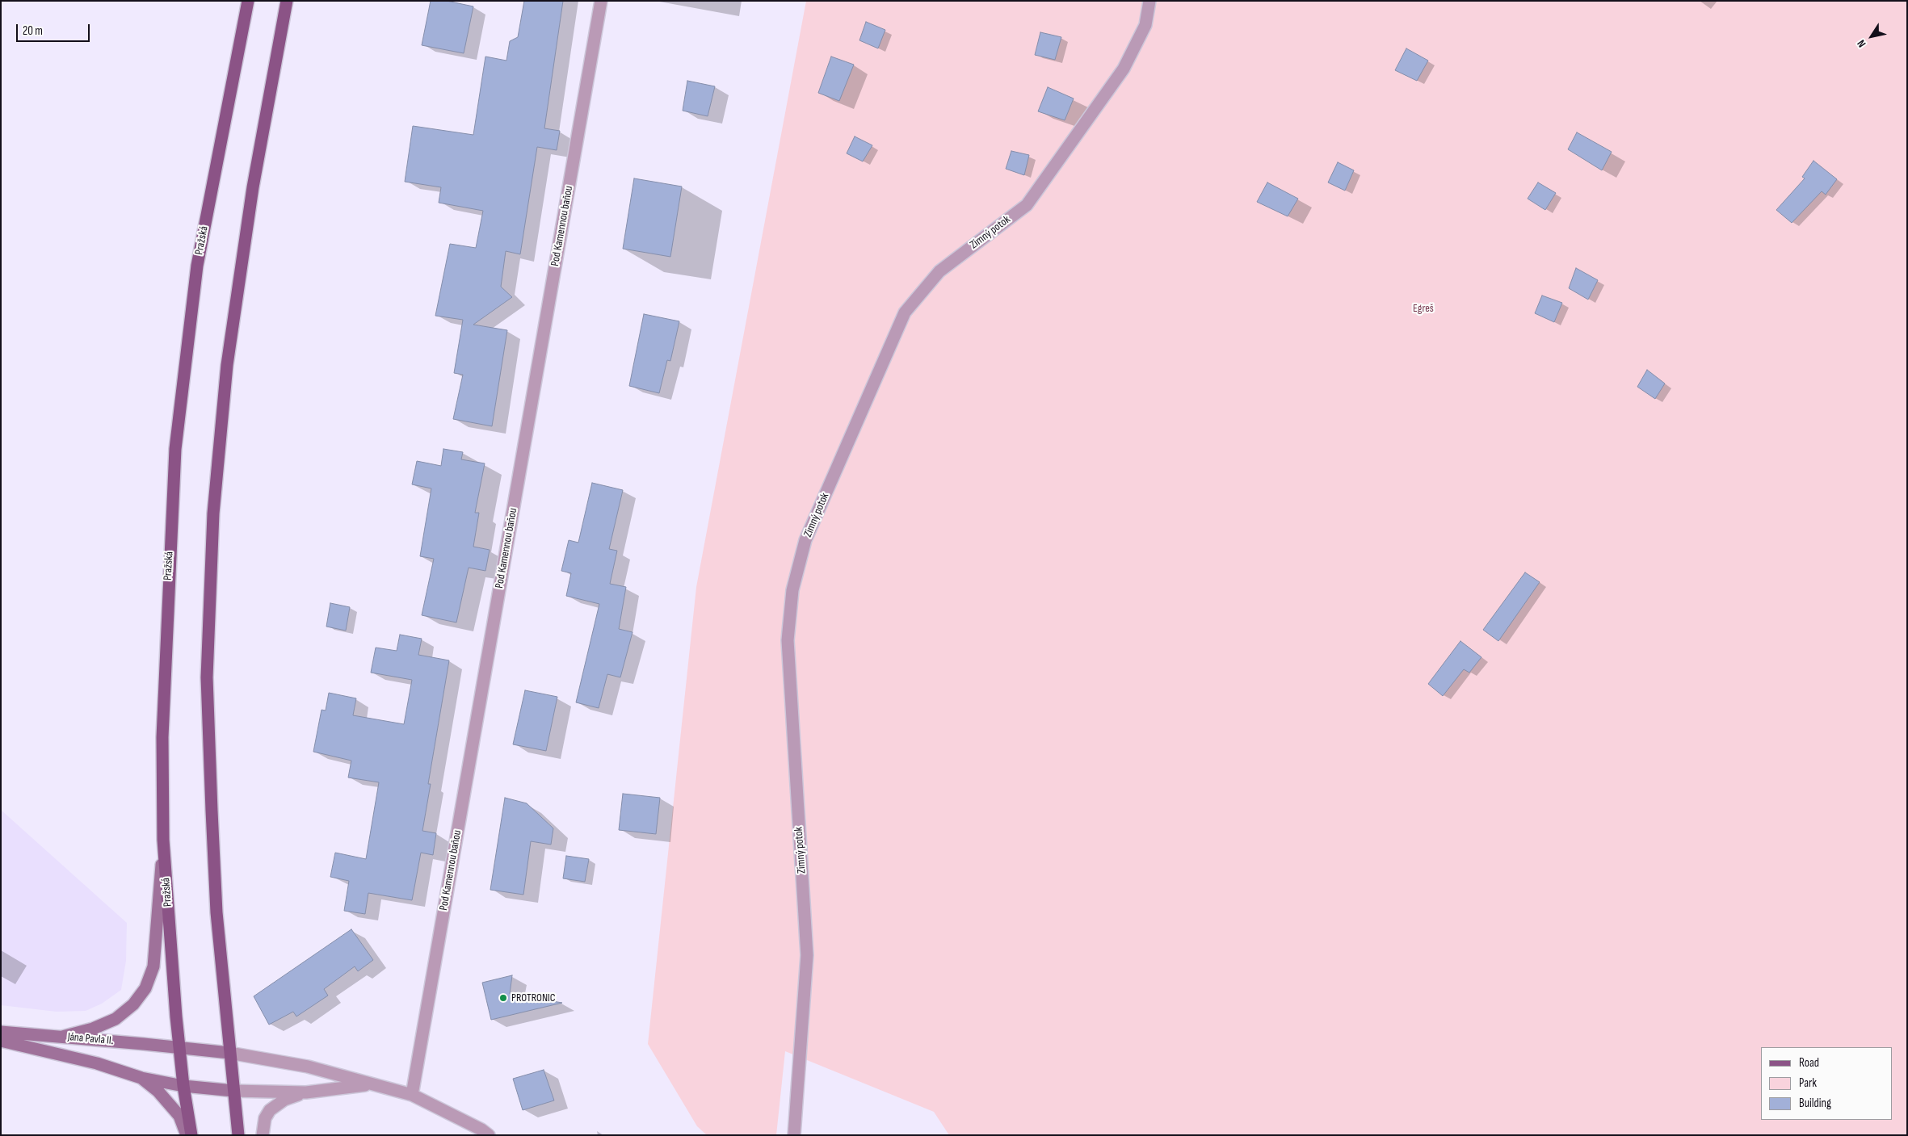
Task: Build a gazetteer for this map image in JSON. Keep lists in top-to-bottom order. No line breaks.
{"streets":{"main road":["Pražská"],"street":["Pod Kamennou baňou","Zimný potok","Jána Pavla II."]},"crossings":[["Pražská","Jána Pavla II."]],"parks":["Egreš"],"places":["PROTRONIC"],"legend":["Road","Park","Building"],"scale_bar":"20 m","north":"bottom left"}
